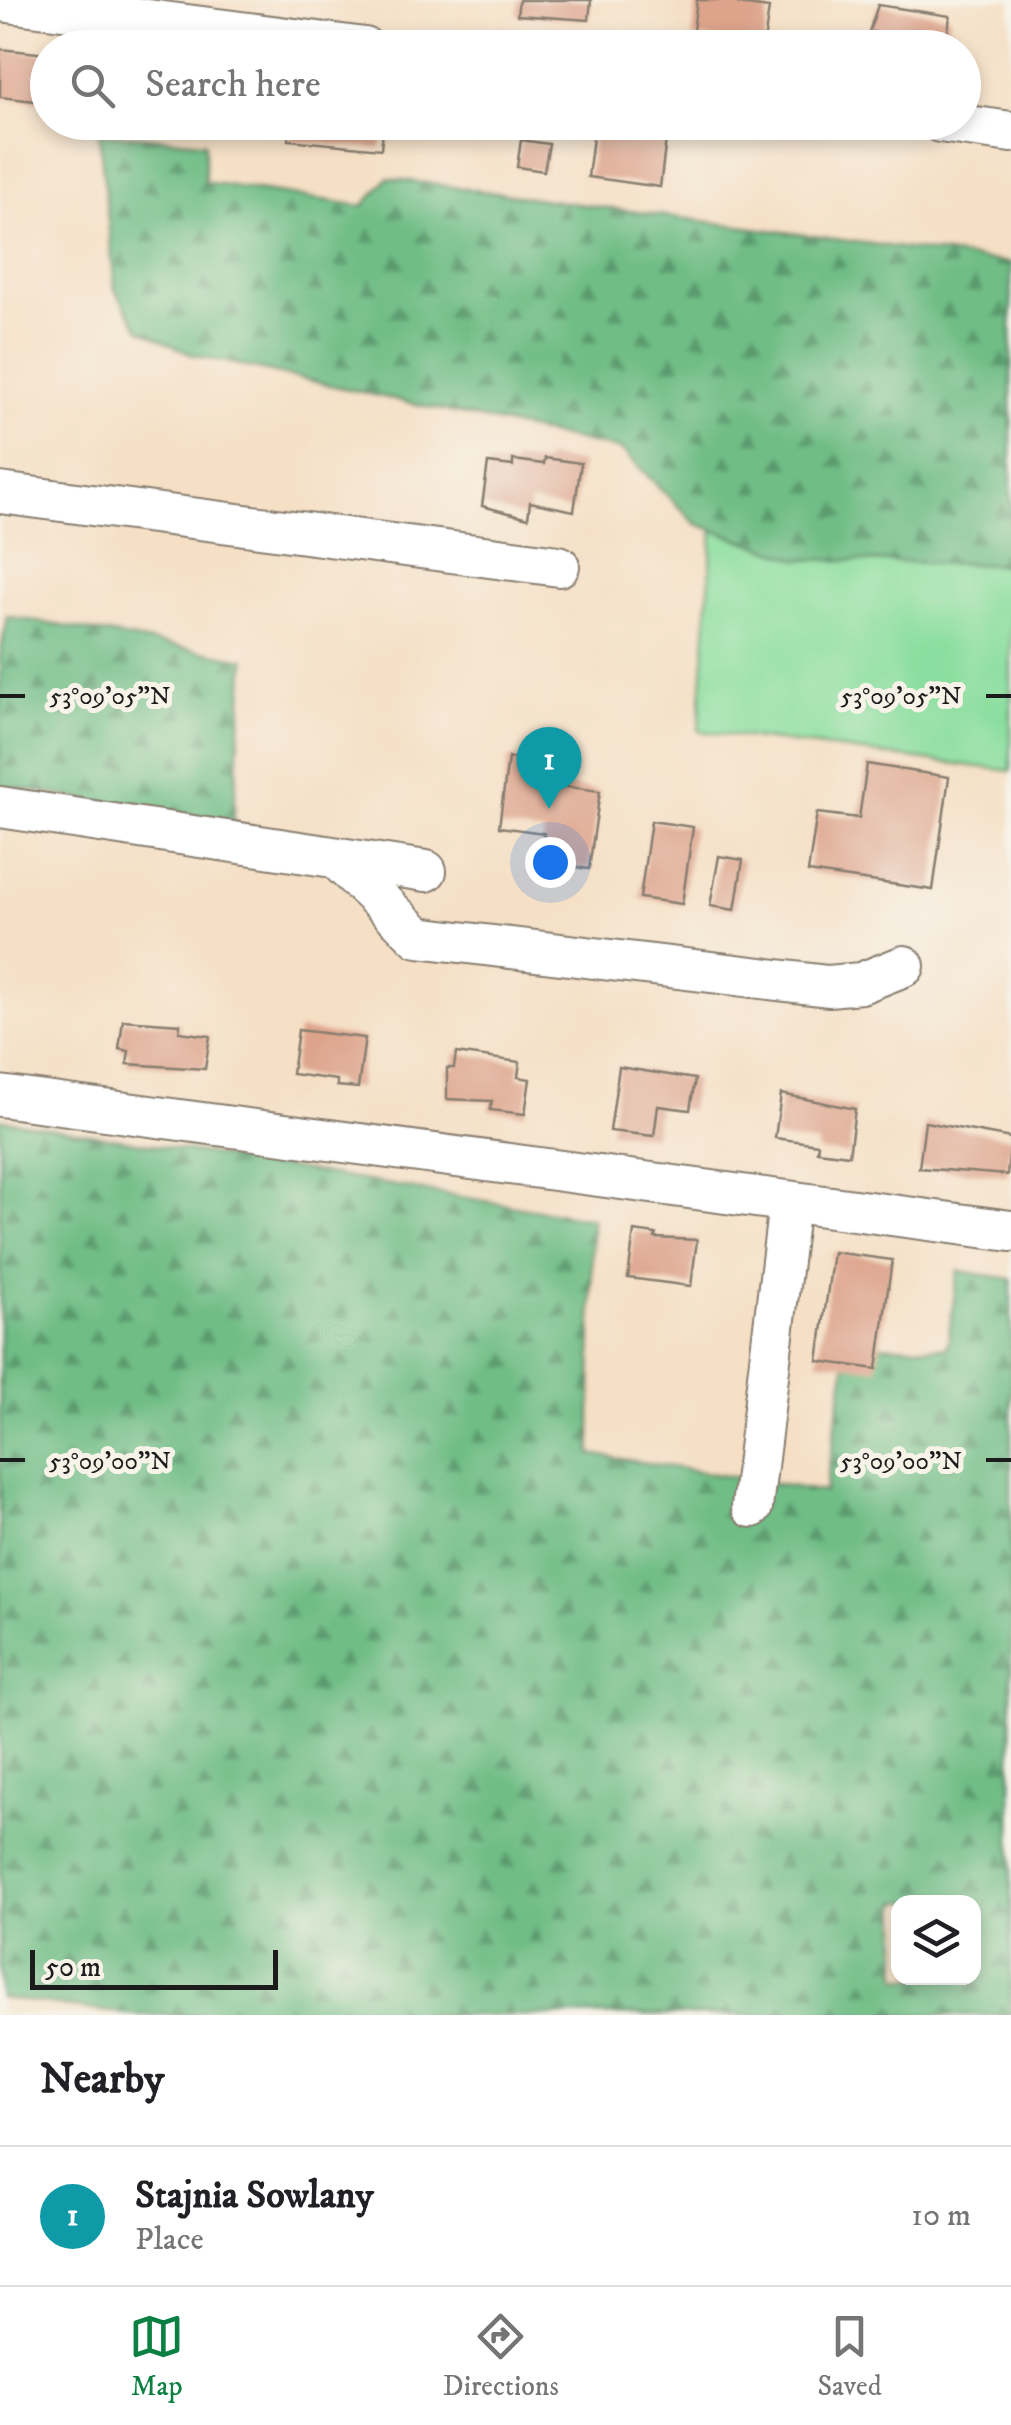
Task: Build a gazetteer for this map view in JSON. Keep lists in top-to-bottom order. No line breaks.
{"scale_bar":"50 m","page":{"search":"Search here","pins":"1","scale":"50 m","heading":"Nearby","list":[{"mark":"1","name":"Stajnia Sowlany","note":"Place","value":"10 m"}],"nav":["Map","Directions","Saved"]},"coordinates":["53°09'05\"N","53°09'00\"N"]}
